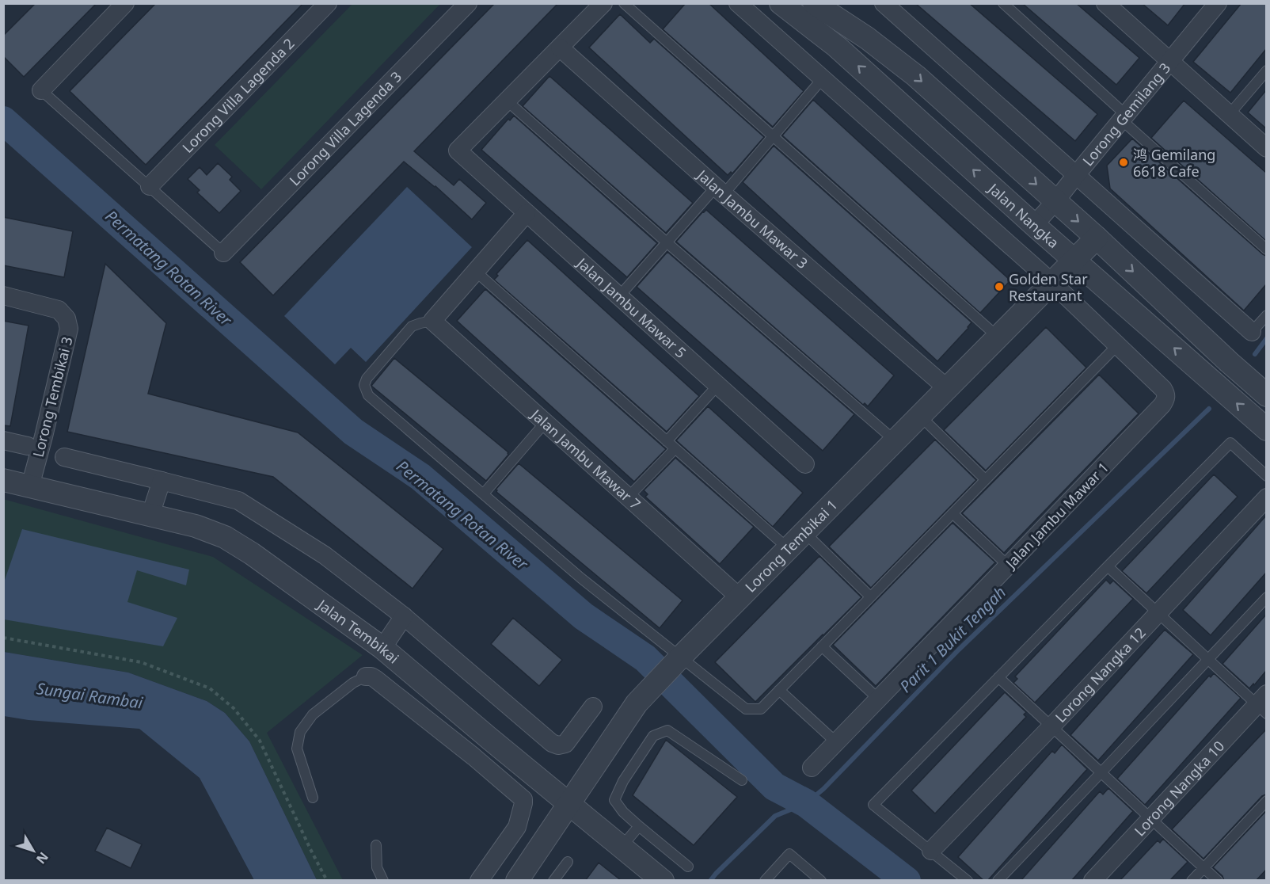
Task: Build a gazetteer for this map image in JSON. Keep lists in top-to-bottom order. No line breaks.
{"streets":{"street":["Lorong Villa Lagenda 2","Lorong Gemilang 3","Lorong Villa Lagenda 3","Jalan Nangka","Jalan Jambu Mawar 3","Jalan Jambu Mawar 5","Lorong Tembikai 3","Jalan Jambu Mawar 7","Jalan Jambu Mawar 1","Lorong Tembikai 1","Jalan Tembikai","Lorong Nangka 12","Lorong Nangka 10"]},"crossings":[["Lorong Gemilang 3","Jalan Nangka"],["Jalan Nangka","Lorong Tembikai 1"],["Jalan Jambu Mawar 3","Lorong Tembikai 1"],["Lorong Tembikai 3","Jalan Tembikai"],["Jalan Jambu Mawar 7","Lorong Tembikai 1"],["Jalan Jambu Mawar 1","Lorong Tembikai 1"],["Lorong Tembikai 1","Jalan Tembikai"]],"water":["Permatang Rotan River","Parit 1 Bukit Tengah","Sungai Rambai"],"places":["鸿 Gemilang 6618 Cafe","Golden Star Restaurant"],"north":"bottom right"}
